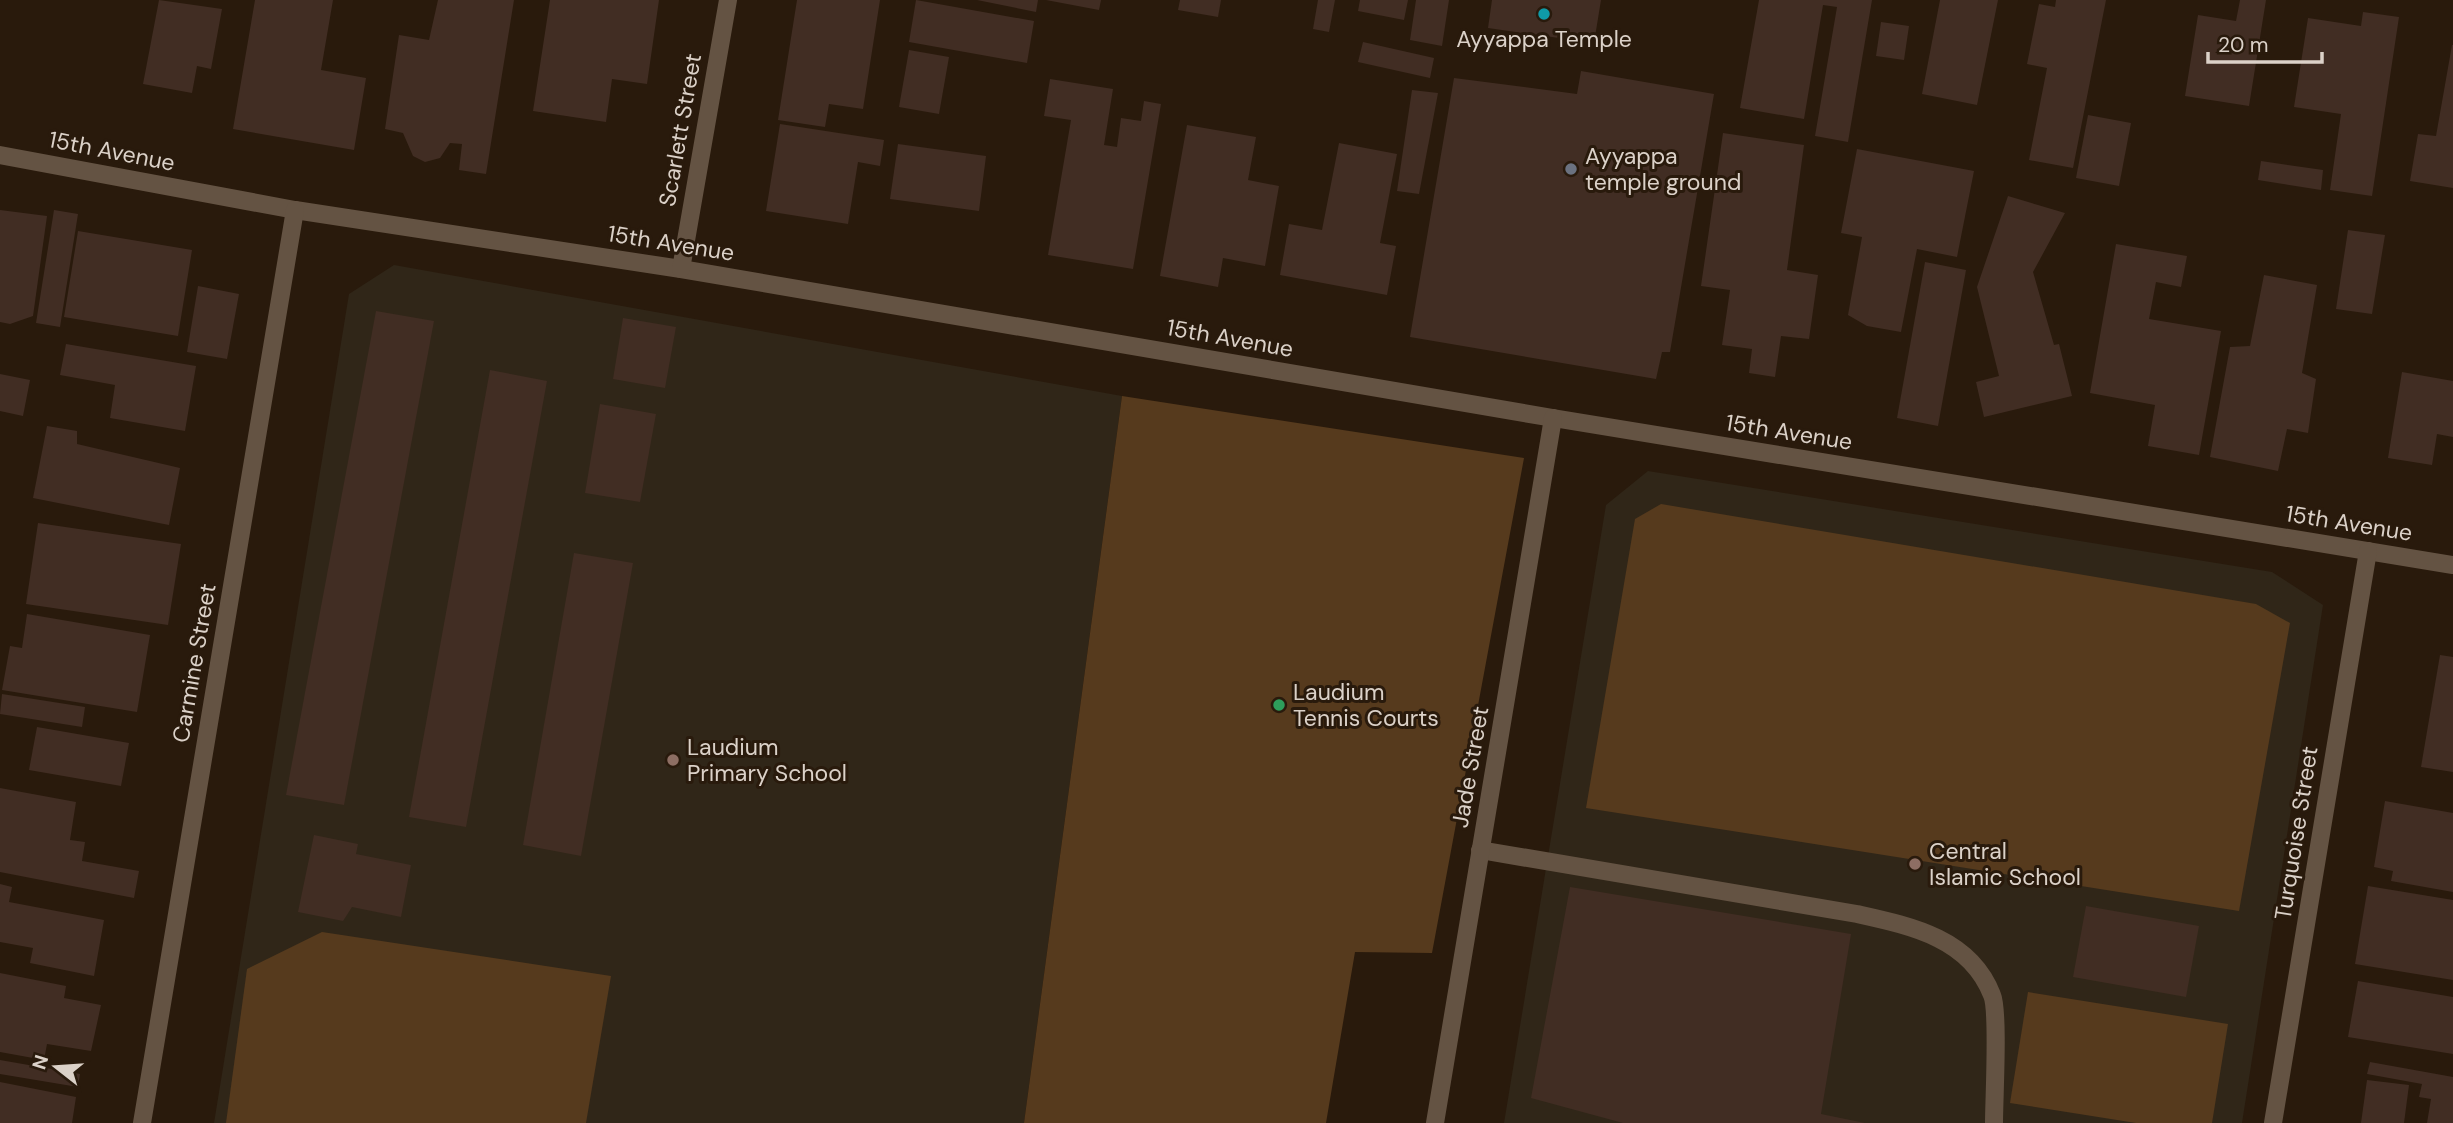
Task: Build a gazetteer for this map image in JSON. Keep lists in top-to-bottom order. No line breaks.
{"streets":{"street":["Scarlett Street","15th Avenue","Carmine Street","Jade Street","Turquoise Street"]},"crossings":[["Scarlett Street","15th Avenue"],["15th Avenue","Carmine Street"],["15th Avenue","Jade Street"],["15th Avenue","Turquoise Street"]],"places":["Ayyappa Temple","Ayyappa temple ground","Laudium Tennis Courts","Laudium Primary School","Central Islamic School"],"scale_bar":"20 m","north":"left"}
